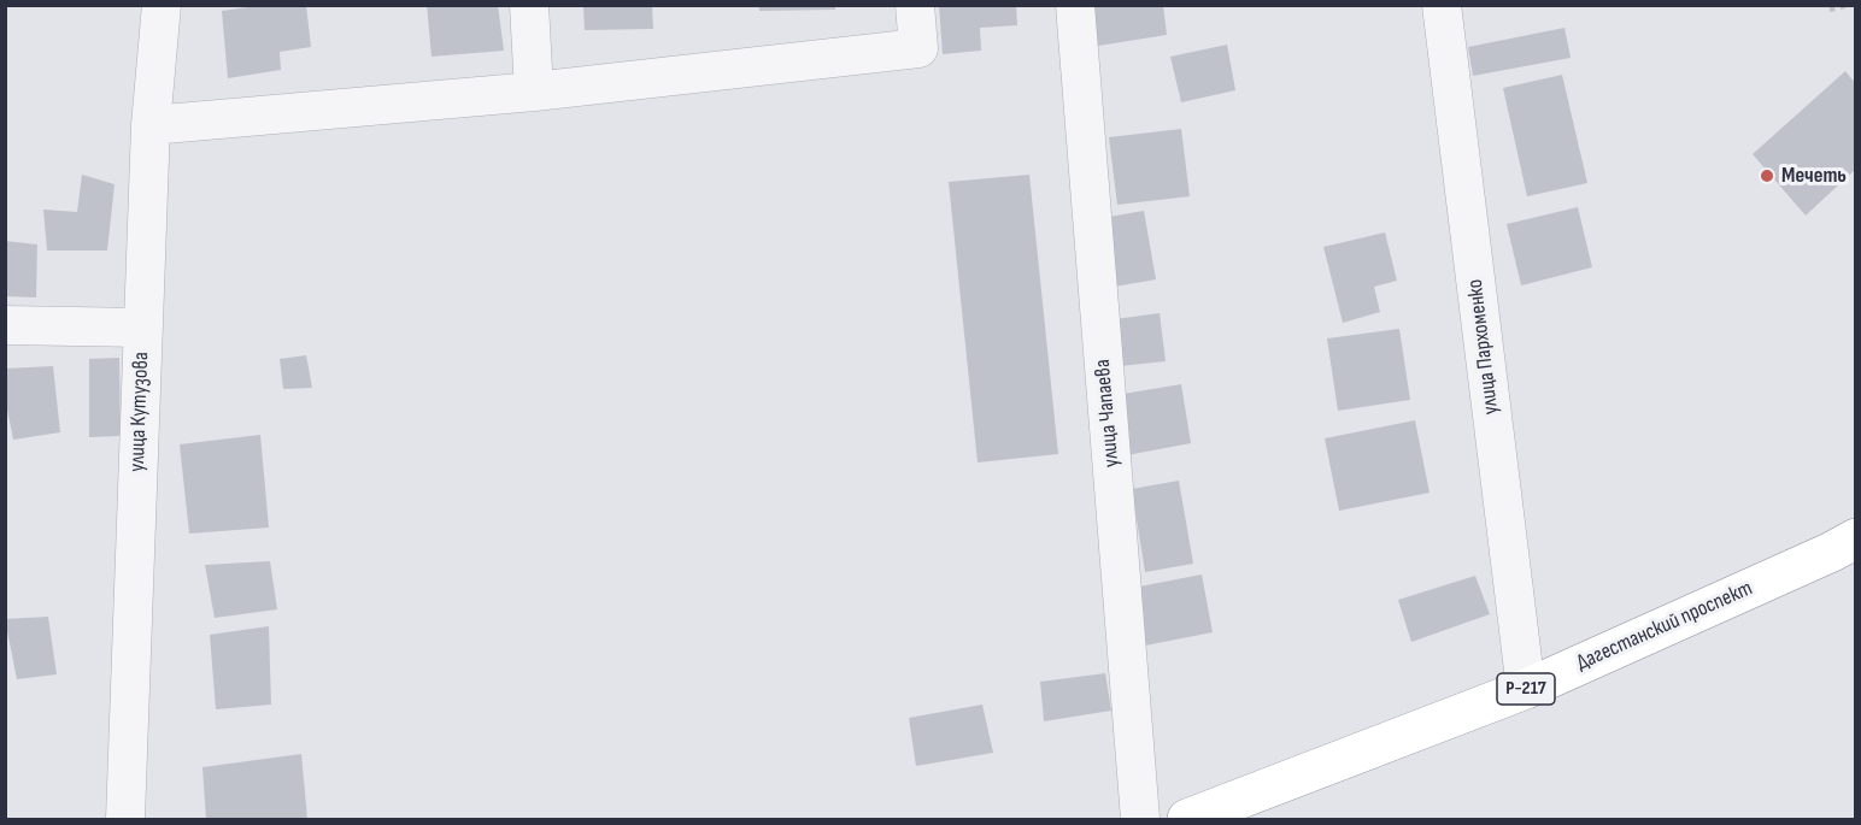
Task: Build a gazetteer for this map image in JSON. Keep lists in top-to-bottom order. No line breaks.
{"streets":{"highway":["Дагестанский проспект","Р-217"],"street":["улица Пархоменко","улица Кутузова","улица Чапаева"]},"crossings":[["улица Пархоменко","Дагестанский проспект"]],"places":["Мечеть"]}
